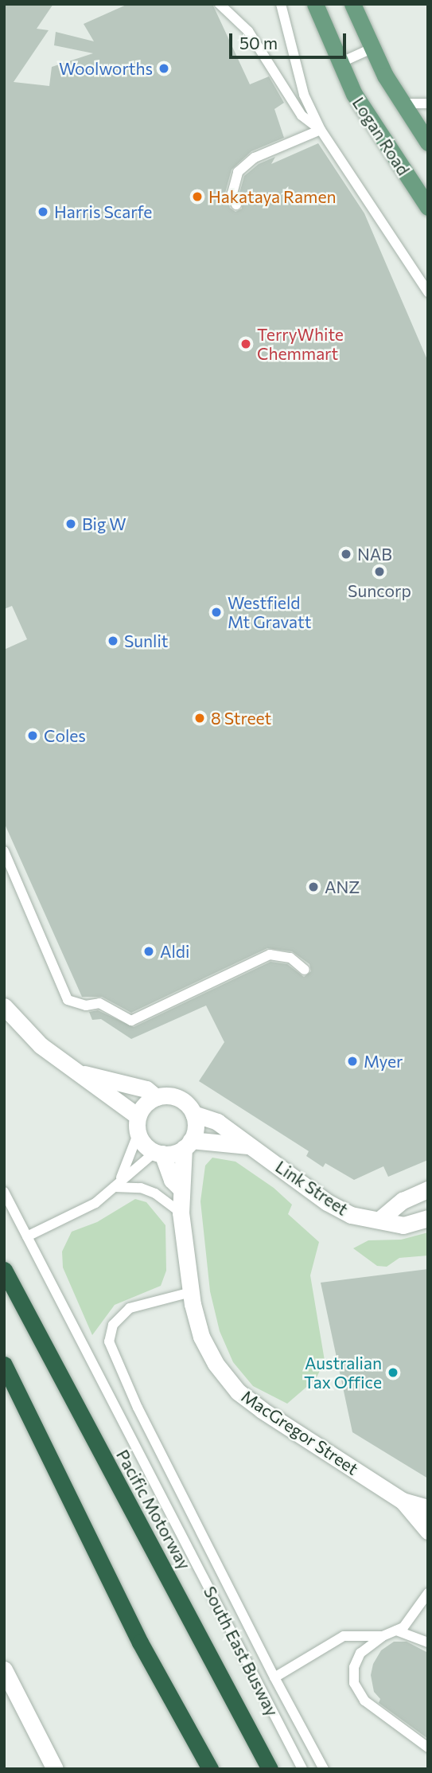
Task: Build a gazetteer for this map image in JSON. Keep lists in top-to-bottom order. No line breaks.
{"streets":{"highway":["Pacific Motorway"],"main road":["Logan Road"],"street":["Link Street","MacGregor Street"],"lane":["South East Busway"]},"crossings":[["Link Street","MacGregor Street"]],"places":["Woolworths","Hakataya Ramen","Harris Scarfe","TerryWhite Chemmart","Big W","NAB","Suncorp","Westfield Mt Gravatt","Sunlit","8 Street","Coles","ANZ","Aldi","Myer","Australian Tax Office"],"scale_bar":"50 m"}
